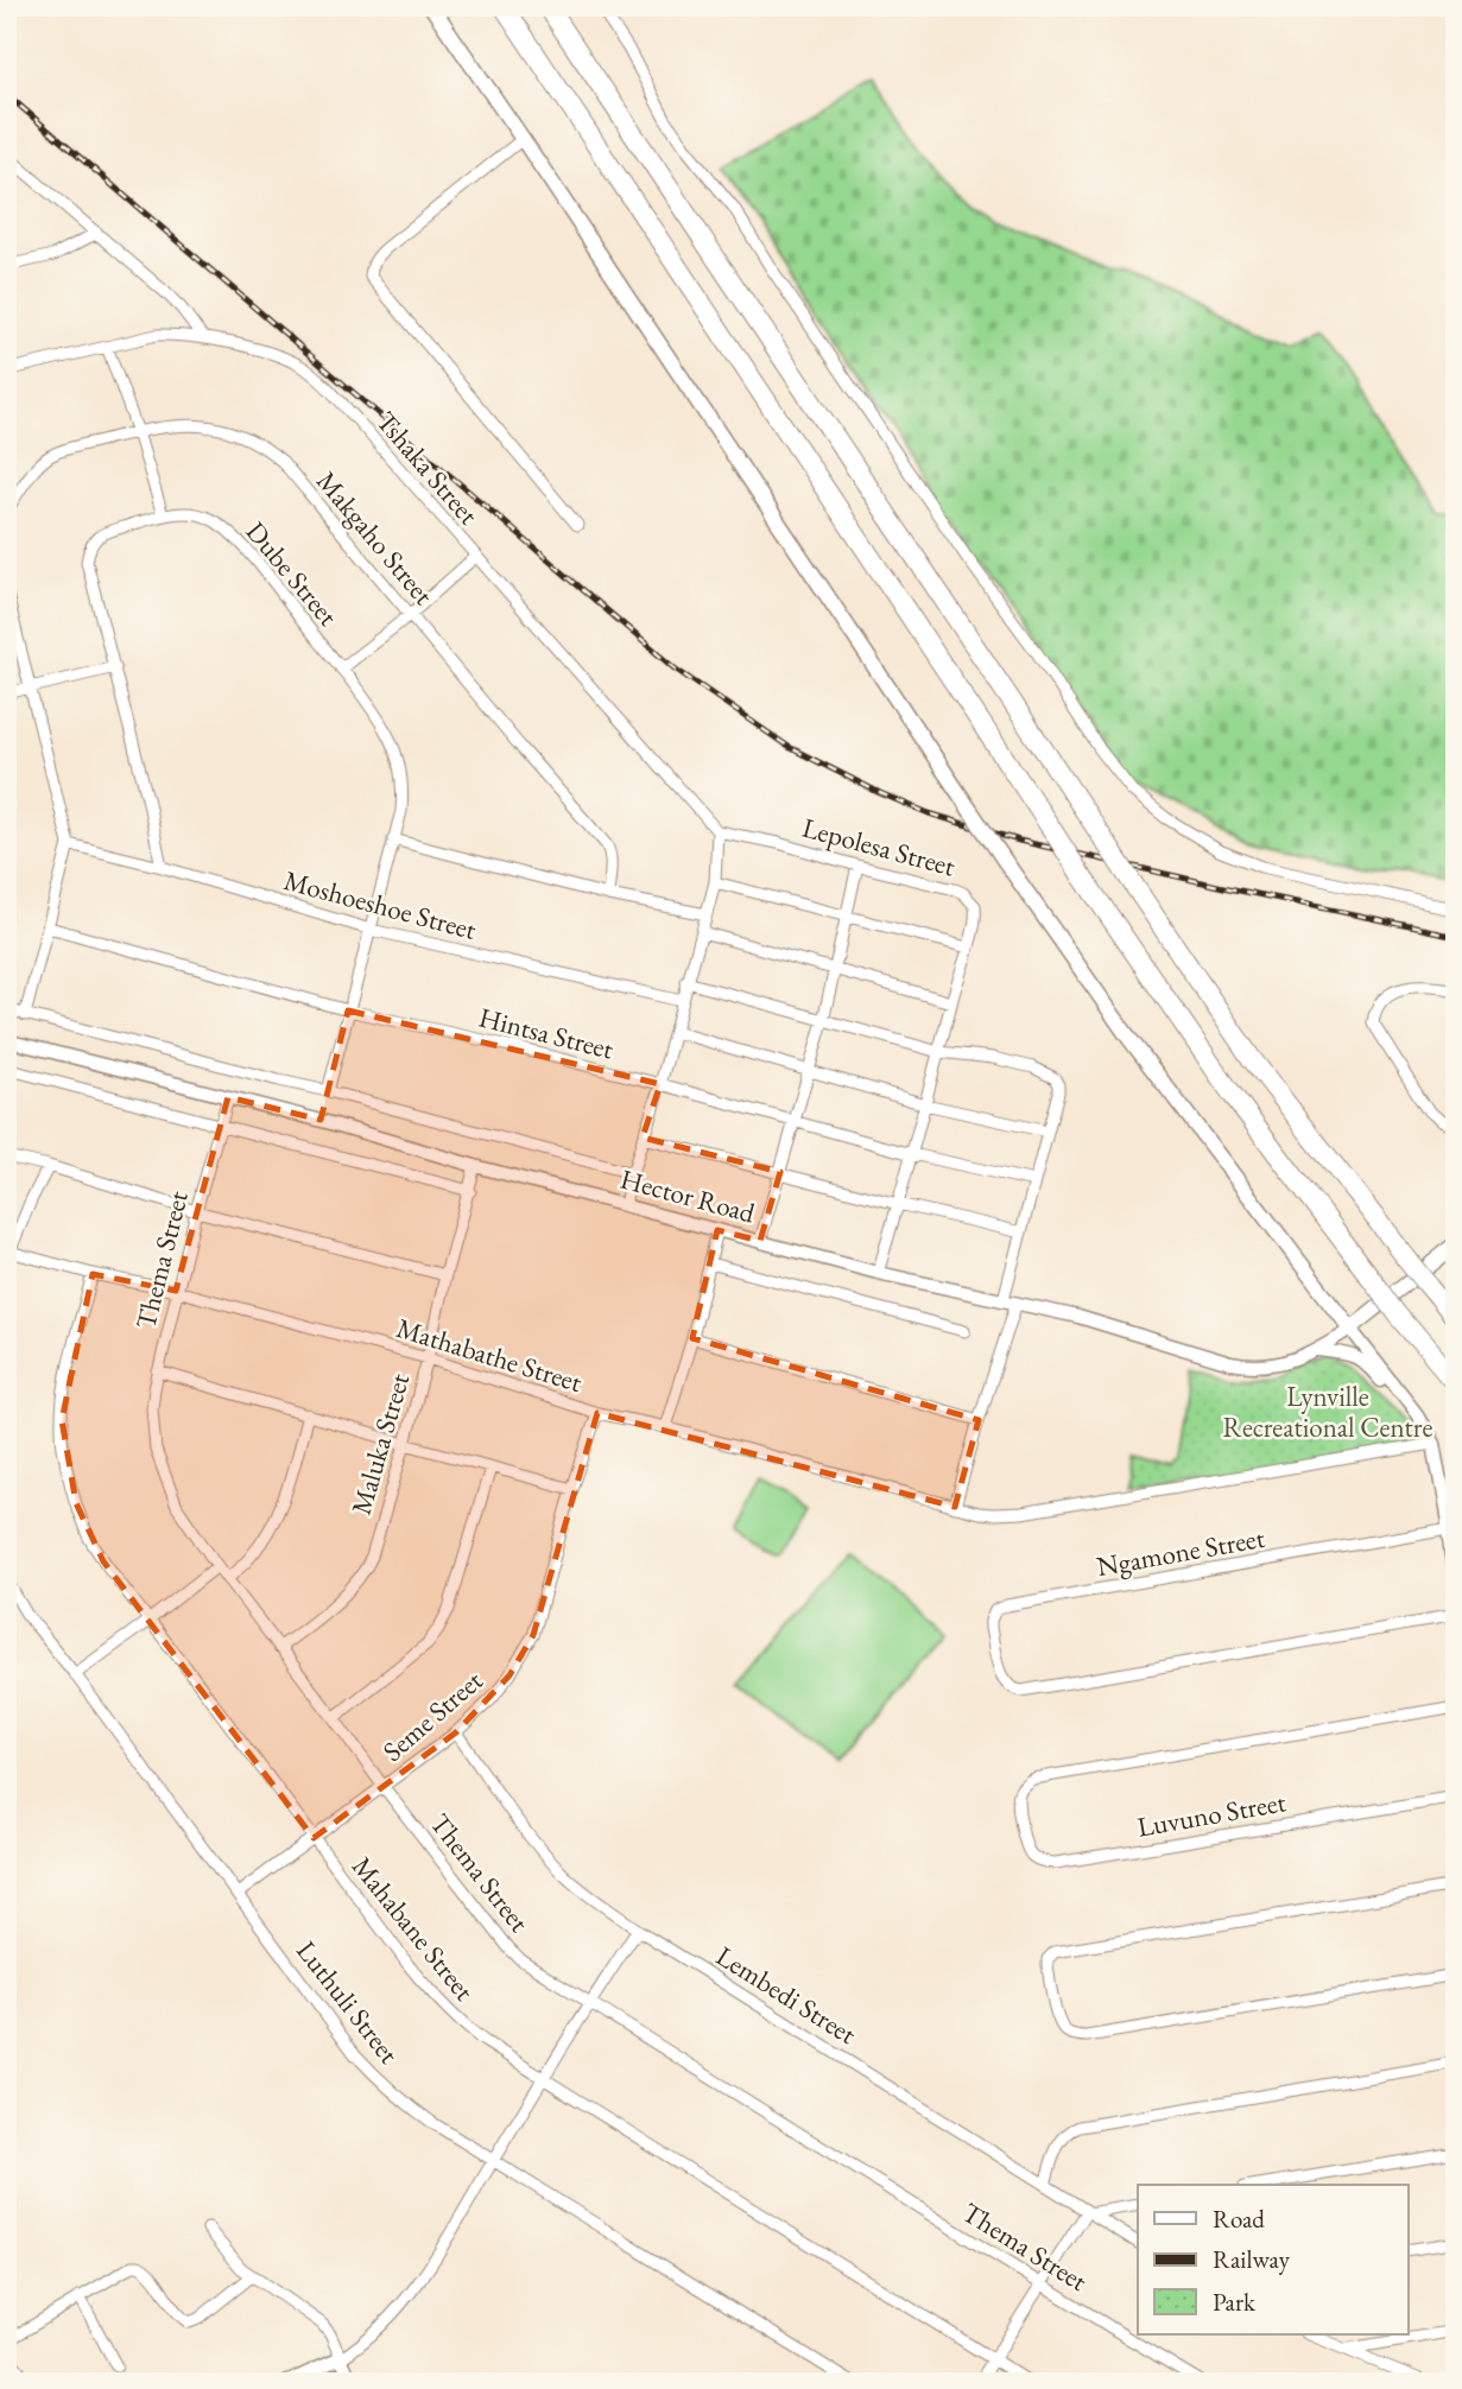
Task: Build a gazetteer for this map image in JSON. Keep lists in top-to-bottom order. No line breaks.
{"streets":{"street":["Tshaka Street","Makgaho Street","Dube Street","Lepolesa Street","Moshoeshoe Street","Hintsa Street","Hector Road","Thema Street","Mathabathe Street","Maluka Street","Ngamone Street","Seme Street","Luvuno Street","Mahabane Street","Lembedi Street","Luthuli Street"]},"crossings":[["Tshaka Street","Lepolesa Street"],["Dube Street","Moshoeshoe Street"],["Dube Street","Hintsa Street"],["Dube Street","Hector Road"],["Lepolesa Street","Hintsa Street"],["Lepolesa Street","Hector Road"],["Hector Road","Thema Street"],["Hector Road","Maluka Street"],["Thema Street","Mathabathe Street"],["Thema Street","Maluka Street"],["Thema Street","Seme Street"],["Mathabathe Street","Maluka Street"],["Mathabathe Street","Seme Street"],["Mathabathe Street","Mahabane Street"],["Seme Street","Mahabane Street"],["Seme Street","Lembedi Street"],["Seme Street","Luthuli Street"]],"parks":["Lynville Recreational Centre"],"legend":["Road","Railway","Park"]}
